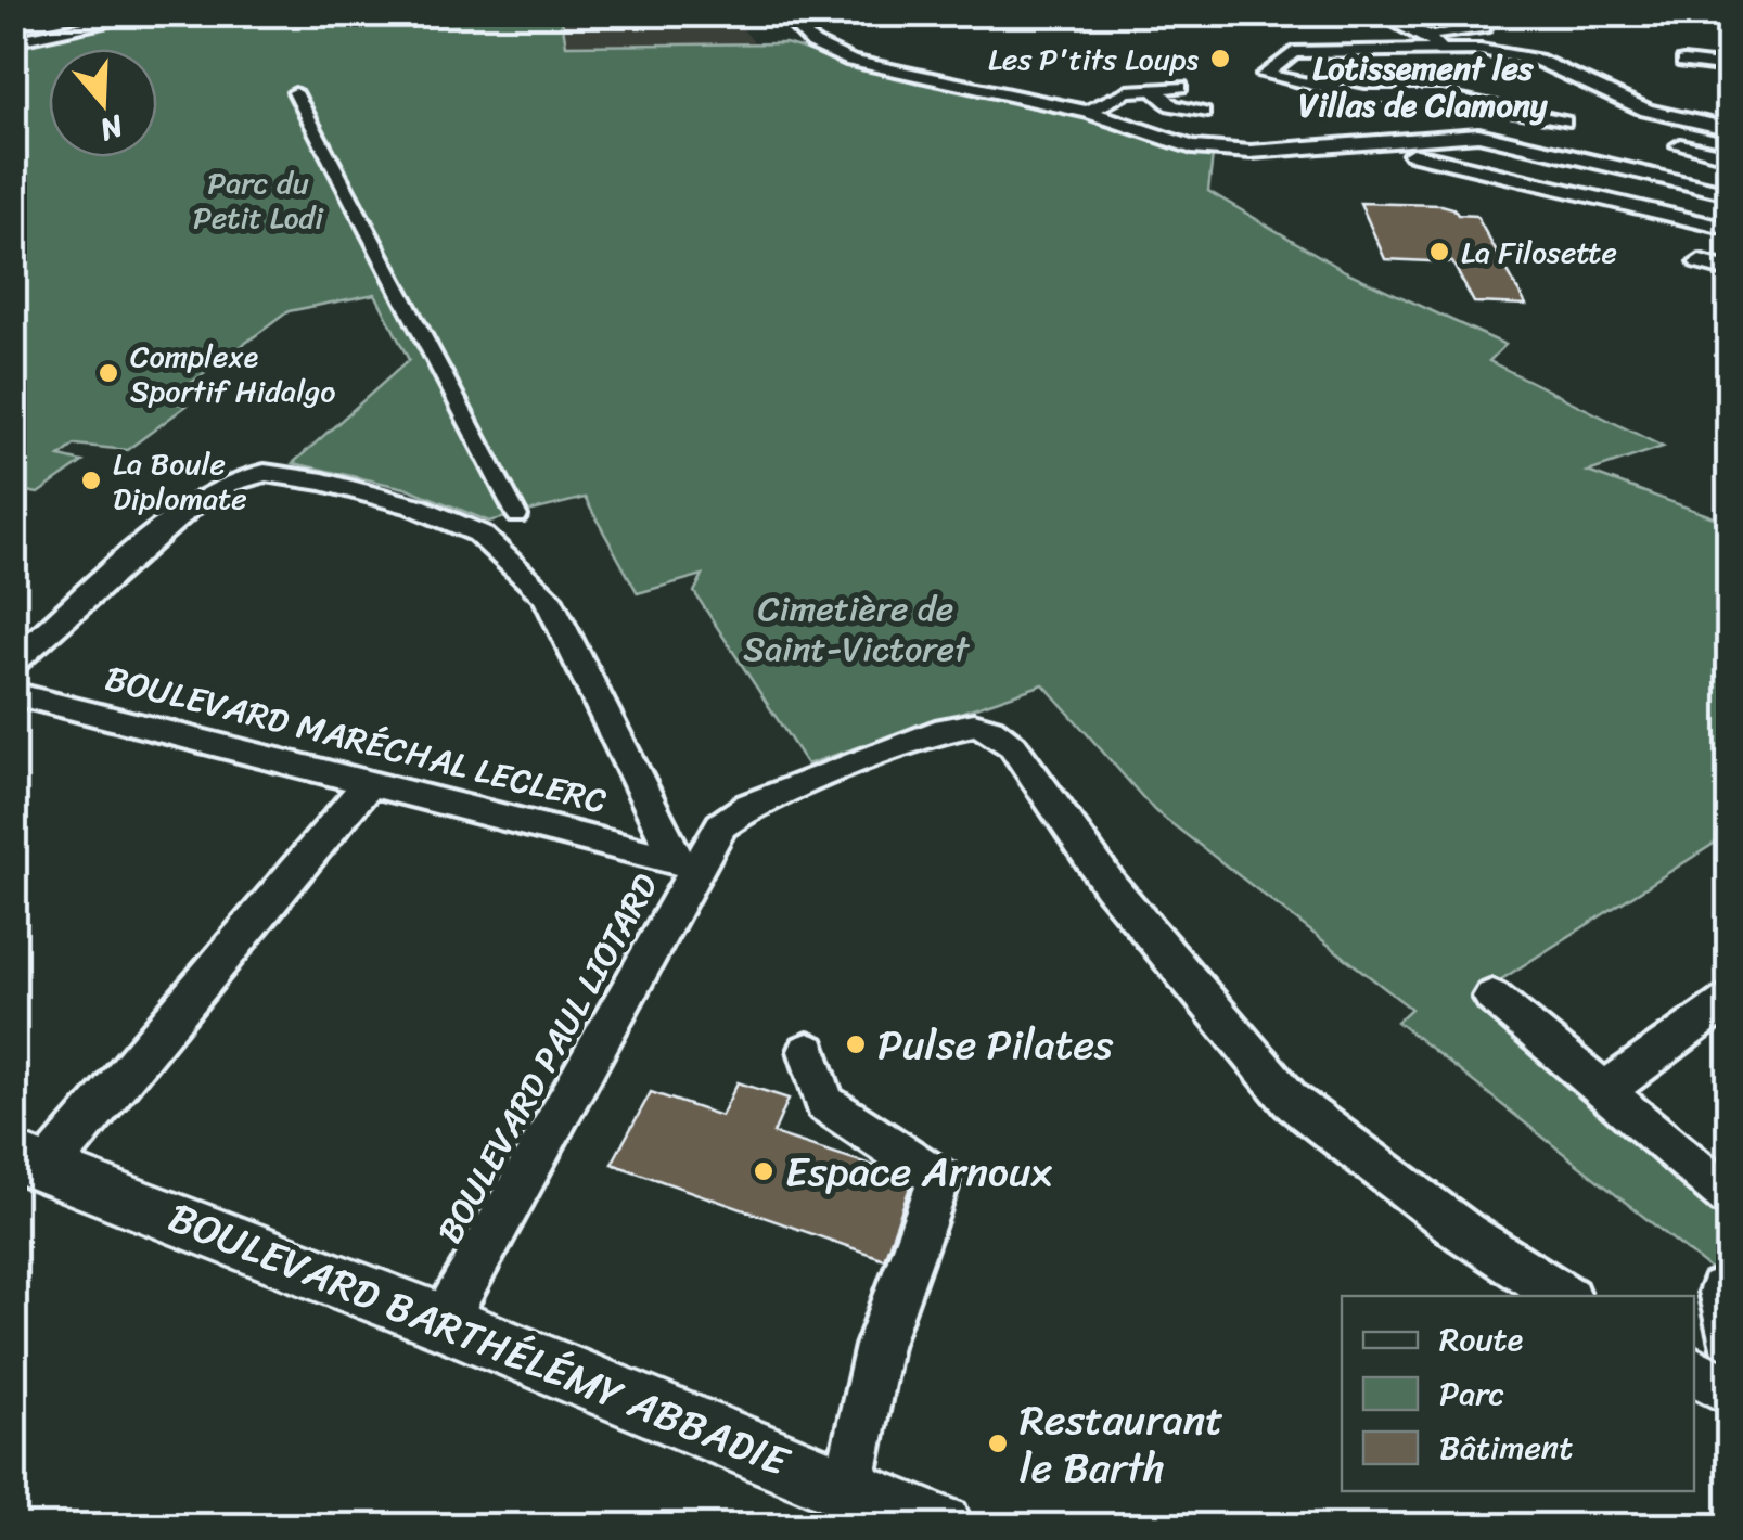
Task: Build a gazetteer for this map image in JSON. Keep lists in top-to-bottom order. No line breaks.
{"streets":{"street":["BOULEVARD MARÉCHAL LECLERC","BOULEVARD PAUL LIOTARD","BOULEVARD BARTHÉLÉMY ABBADIE"]},"crossings":[["BOULEVARD MARÉCHAL LECLERC","BOULEVARD PAUL LIOTARD"],["BOULEVARD PAUL LIOTARD","BOULEVARD BARTHÉLÉMY ABBADIE"]],"districts":["Lotissement les Villas de Clamony"],"parks":["Parc du Petit Lodi","Cimetière de Saint-Victoret"],"places":["Les P'tits Loups","La Filosette","Complexe Sportif Hidalgo","La Boule Diplomate","Pulse Pilates","Espace Arnoux","Restaurant le Barth"],"legend":["Route","Parc","Bâtiment"],"north":"bottom"}
